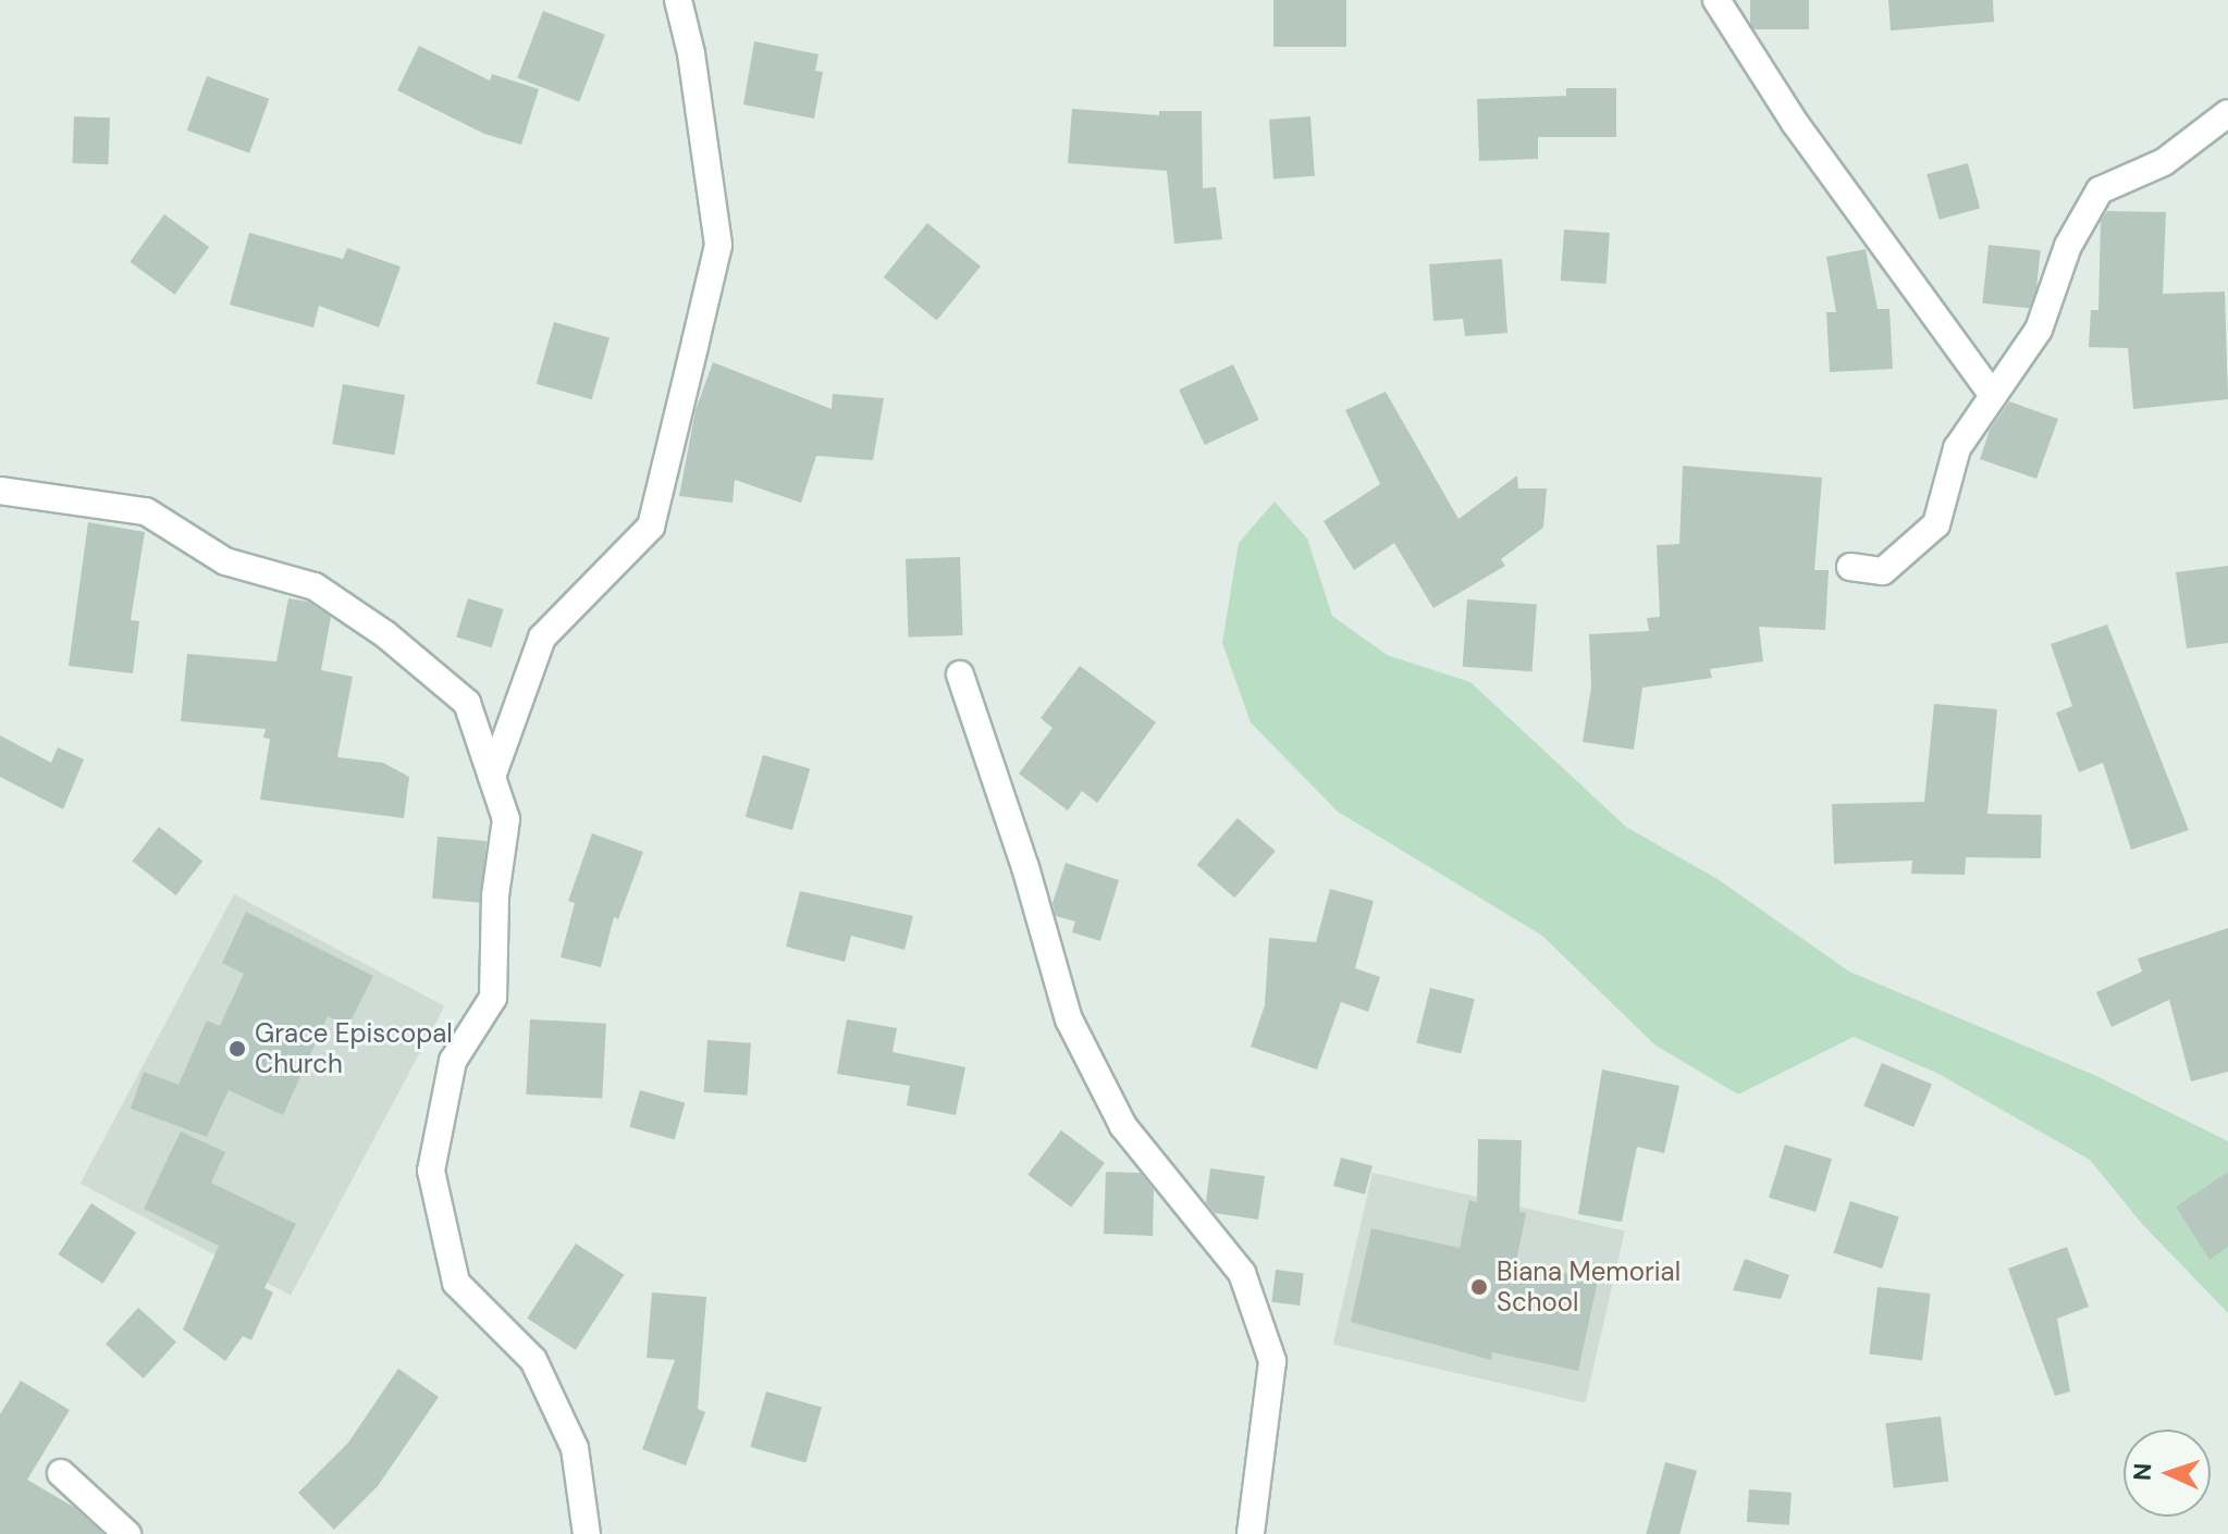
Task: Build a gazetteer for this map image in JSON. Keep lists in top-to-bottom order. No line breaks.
{"places":["Grace Episcopal Church","Biana Memorial School"],"north":"left"}
